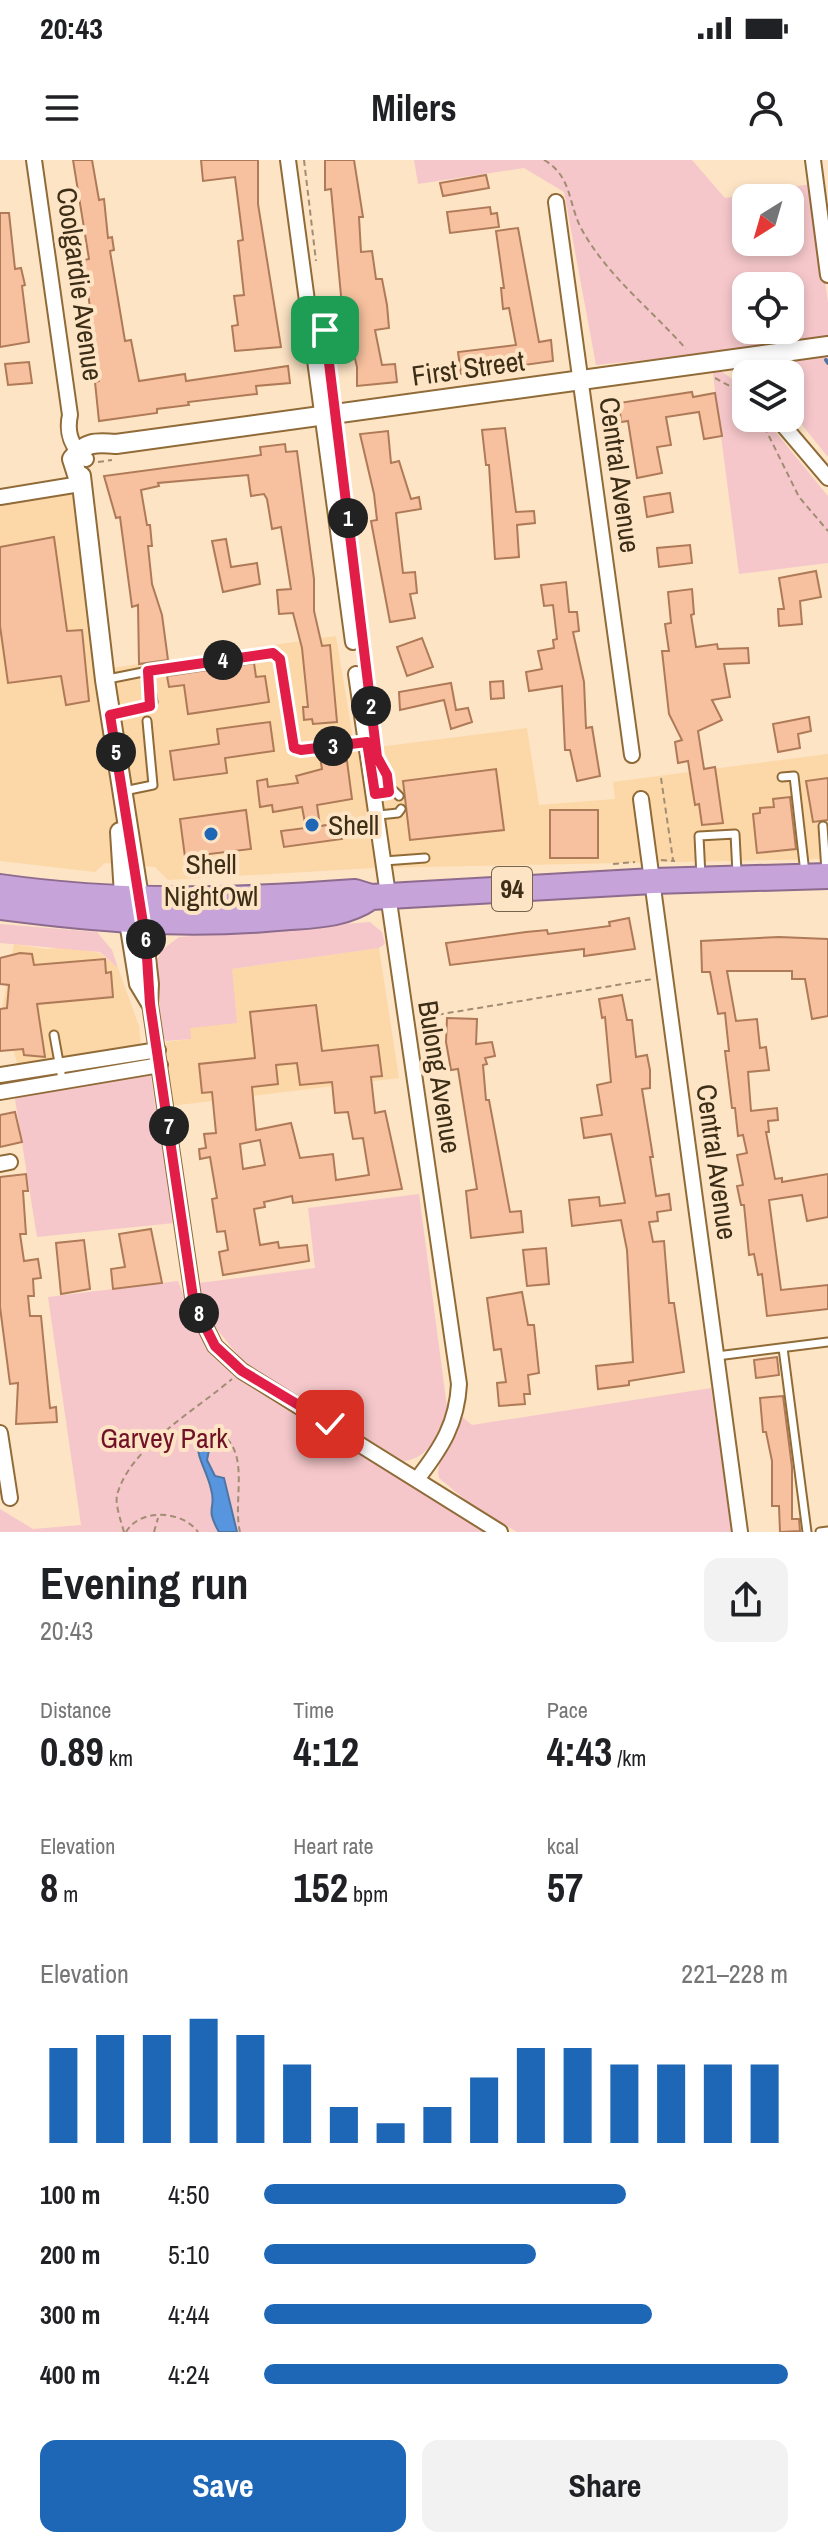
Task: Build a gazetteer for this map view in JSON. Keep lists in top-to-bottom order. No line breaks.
{"streets":{"highway":["94"],"street":["Coolgardie Avenue","First Street","Central Avenue","Bulong Avenue"]},"crossings":[["Coolgardie Avenue","First Street"],["Coolgardie Avenue","94"],["Coolgardie Avenue","Bulong Avenue"],["First Street","Central Avenue"],["Central Avenue","94"],["94","Bulong Avenue"]],"parks":["Garvey Park"],"places":["Shell","Shell NightOwl"],"north":"bottom left","page":{"status":"20:43","header":"Milers","pins":["1","4","2","3","5","6","7","8"],"heading":["Evening run","20:43"],"stats":[["Distance","0.89 km"],["Time","4:12"],["Pace","4:43 /km"],["Elevation","8 m"],["Heart rate","152 bpm"],["kcal","57"]],"chart":["Elevation","221–228 m"],"list":[{"name":"100 m","note":"4:50"},{"name":"200 m","note":"5:10"},{"name":"300 m","note":"4:44"},{"name":"400 m","note":"4:24"}],"buttons":["Save","Share"]}}
